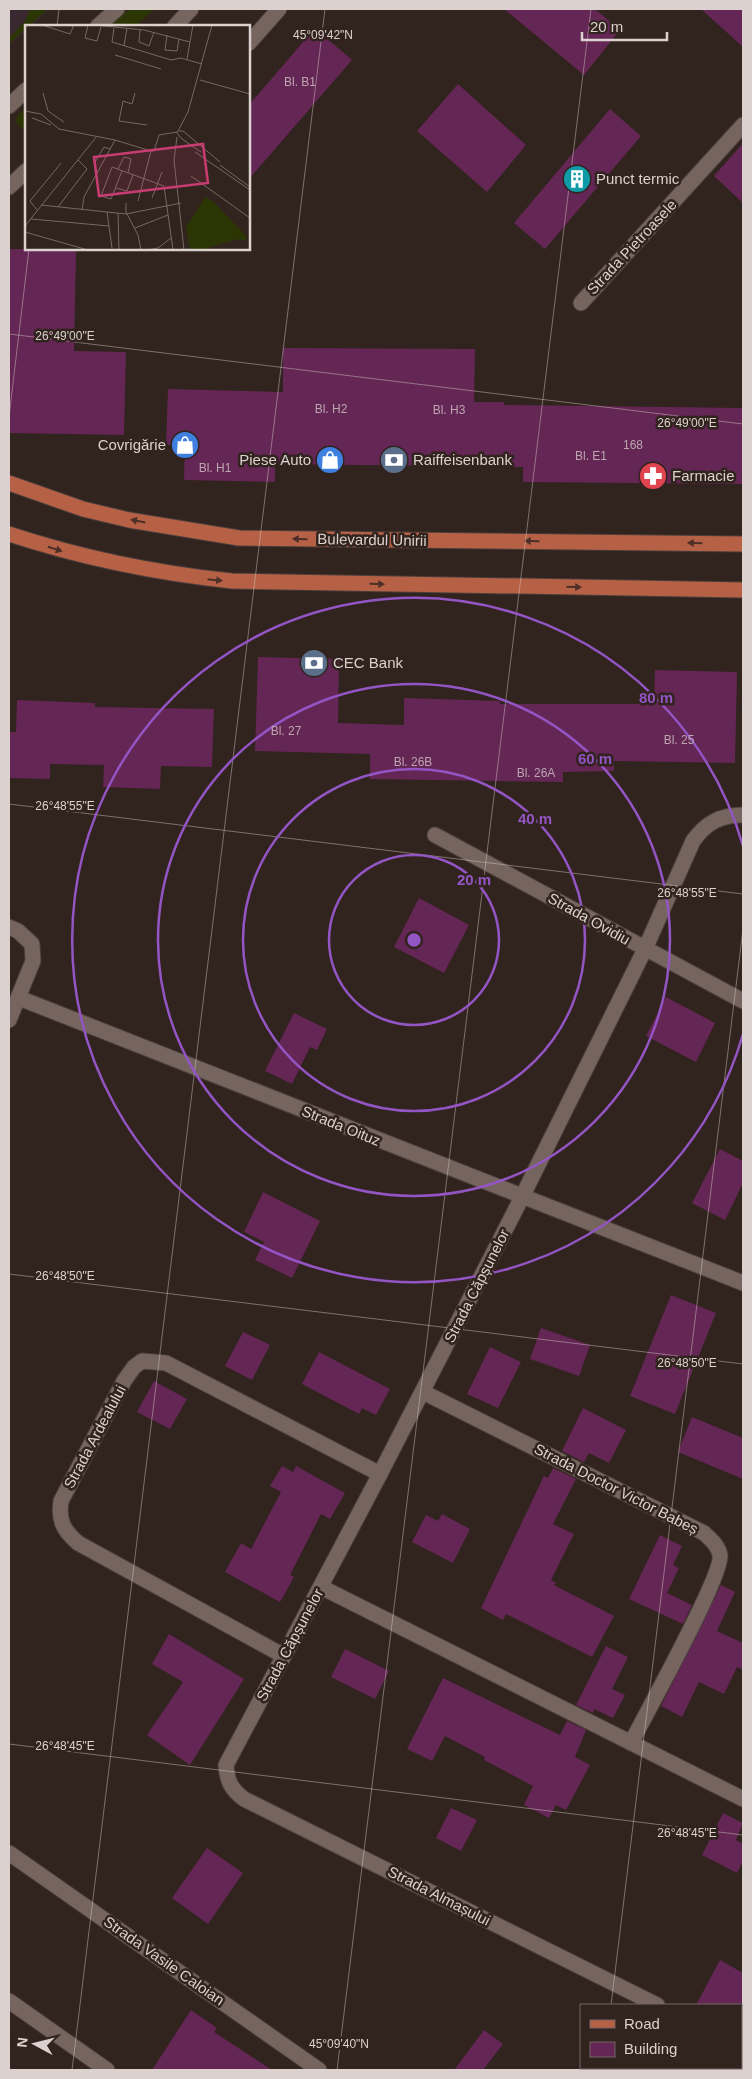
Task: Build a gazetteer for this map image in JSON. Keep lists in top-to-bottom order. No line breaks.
{"streets":{"main road":["Bulevardul Unirii"],"street":["Strada Pietroasele","Strada Ovidiu","Strada Oituz","Strada Căpșunelor","Strada Ardealului","Strada Doctor Victor Babeș","Strada Almașului","Strada Vasile Caloian"]},"crossings":[["Strada Ovidiu","Strada Căpșunelor"],["Strada Oituz","Strada Căpșunelor"],["Strada Căpșunelor","Strada Ardealului"],["Strada Căpșunelor","Strada Doctor Victor Babeș"],["Strada Căpșunelor","Strada Almașului"]],"places":{"building":["Punct termic"],"shop":["Covrigărie","Piese Auto"],"bank":["Raiffeisenbank","CEC Bank"],"pharmacy":["Farmacie"]},"house_numbers":["Bl. B1","Bl. H2","Bl. H3","168","Bl. E1","Bl. H1","Bl. 27","Bl. 25","Bl. 26B","Bl. 26A"],"legend":["Road","Building"],"scale_bar":"20 m","north":"left","coordinates":["45°09'42\"N","26°49'00\"E","26°48'55\"E","26°48'50\"E","26°48'45\"E","45°09'40\"N"],"rings":["80 m","60 m","40 m","20 m"]}
